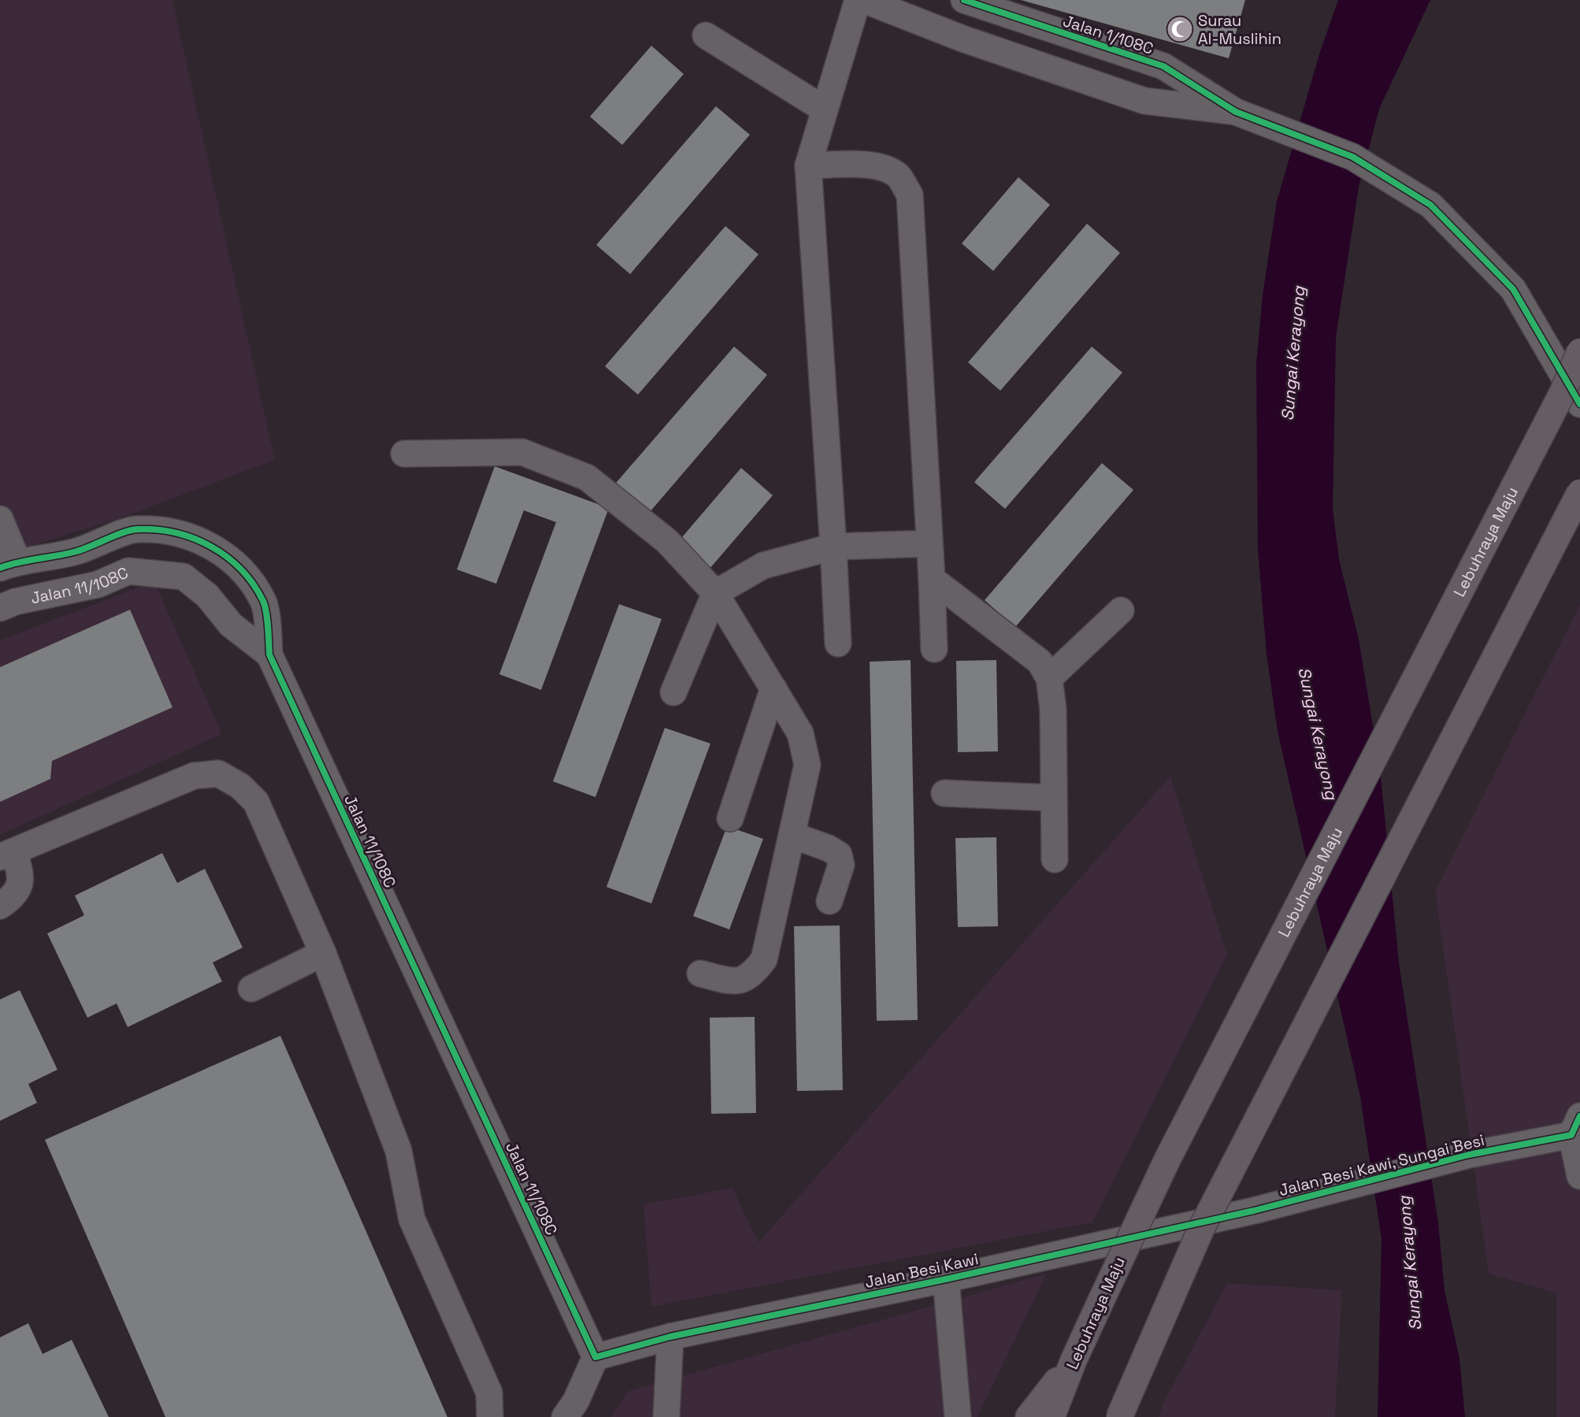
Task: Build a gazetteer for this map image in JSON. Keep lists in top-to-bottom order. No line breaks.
{"streets":{"highway":["Lebuhraya Maju"],"street":["Jalan 1/108C","Jalan 11/108C","Jalan Besi Kawi, Sungai Besi","Jalan Besi Kawi"]},"crossings":[["Jalan 11/108C","Jalan Besi Kawi"],["Jalan Besi Kawi, Sungai Besi","Jalan Besi Kawi"]],"water":["Sungai Kerayong"],"places":{"mosque":["Surau Al-Muslihin"]}}
